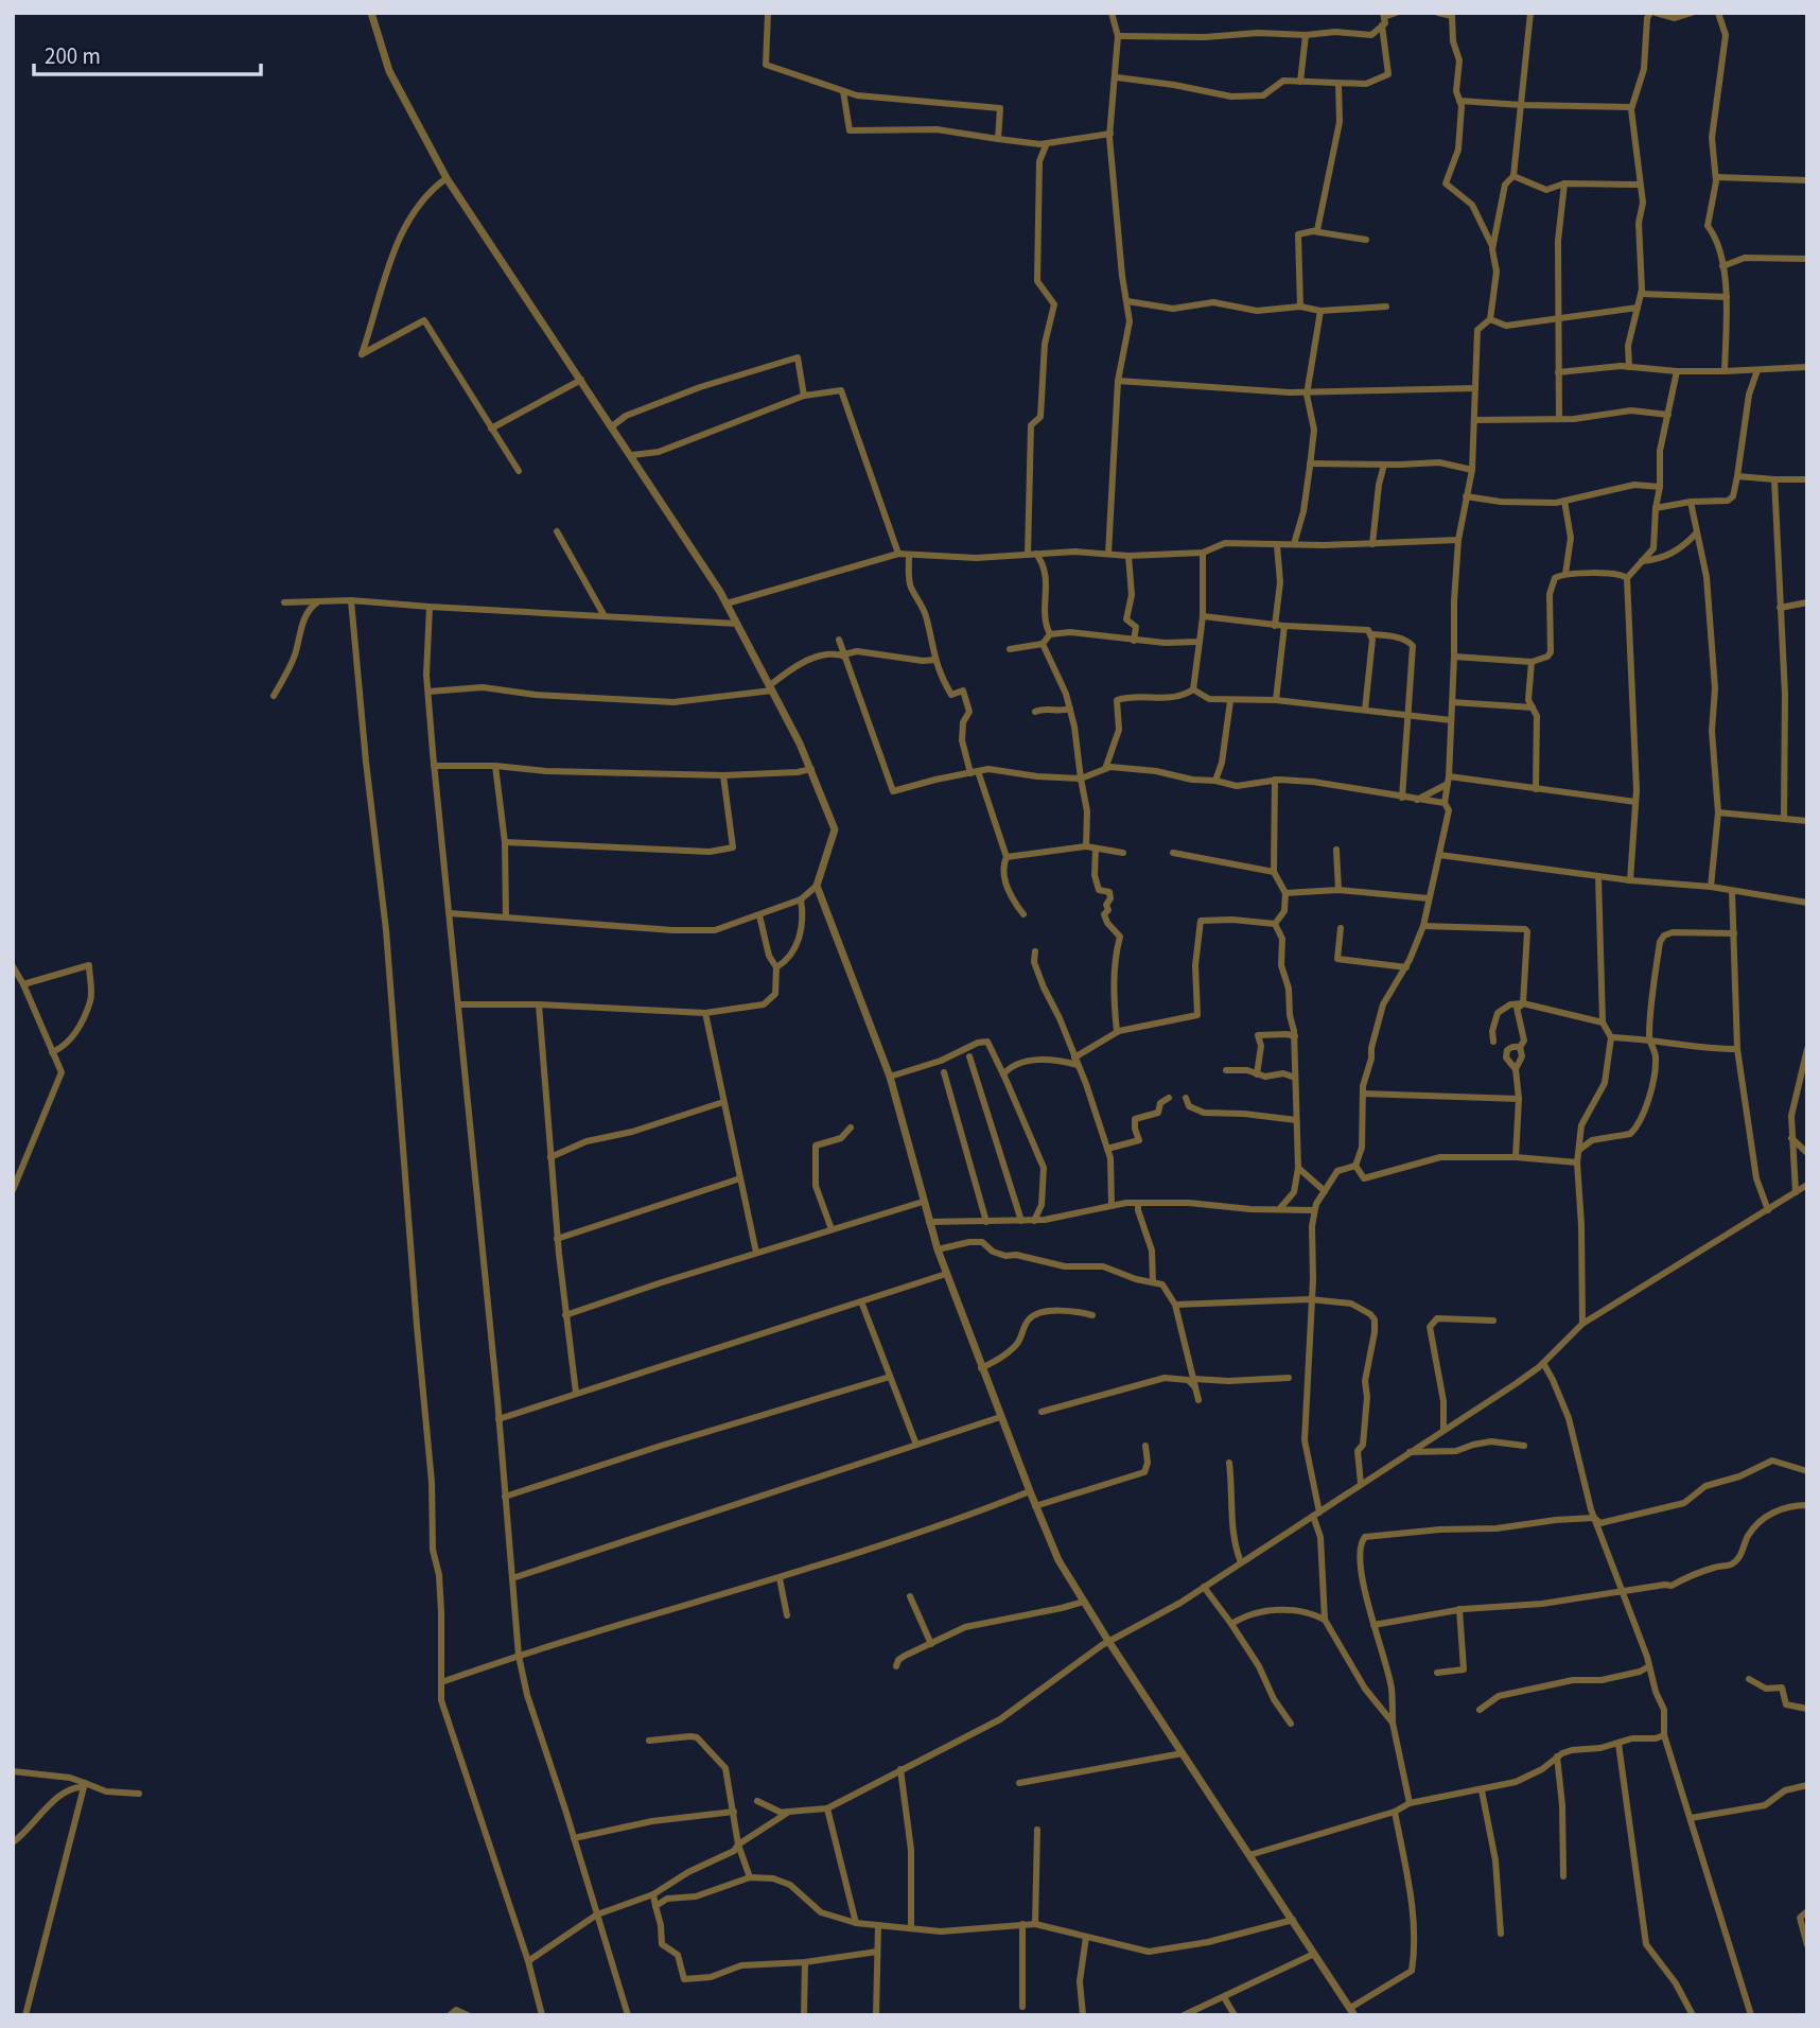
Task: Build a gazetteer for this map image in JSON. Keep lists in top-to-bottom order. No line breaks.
{"scale_bar":"200 m"}
